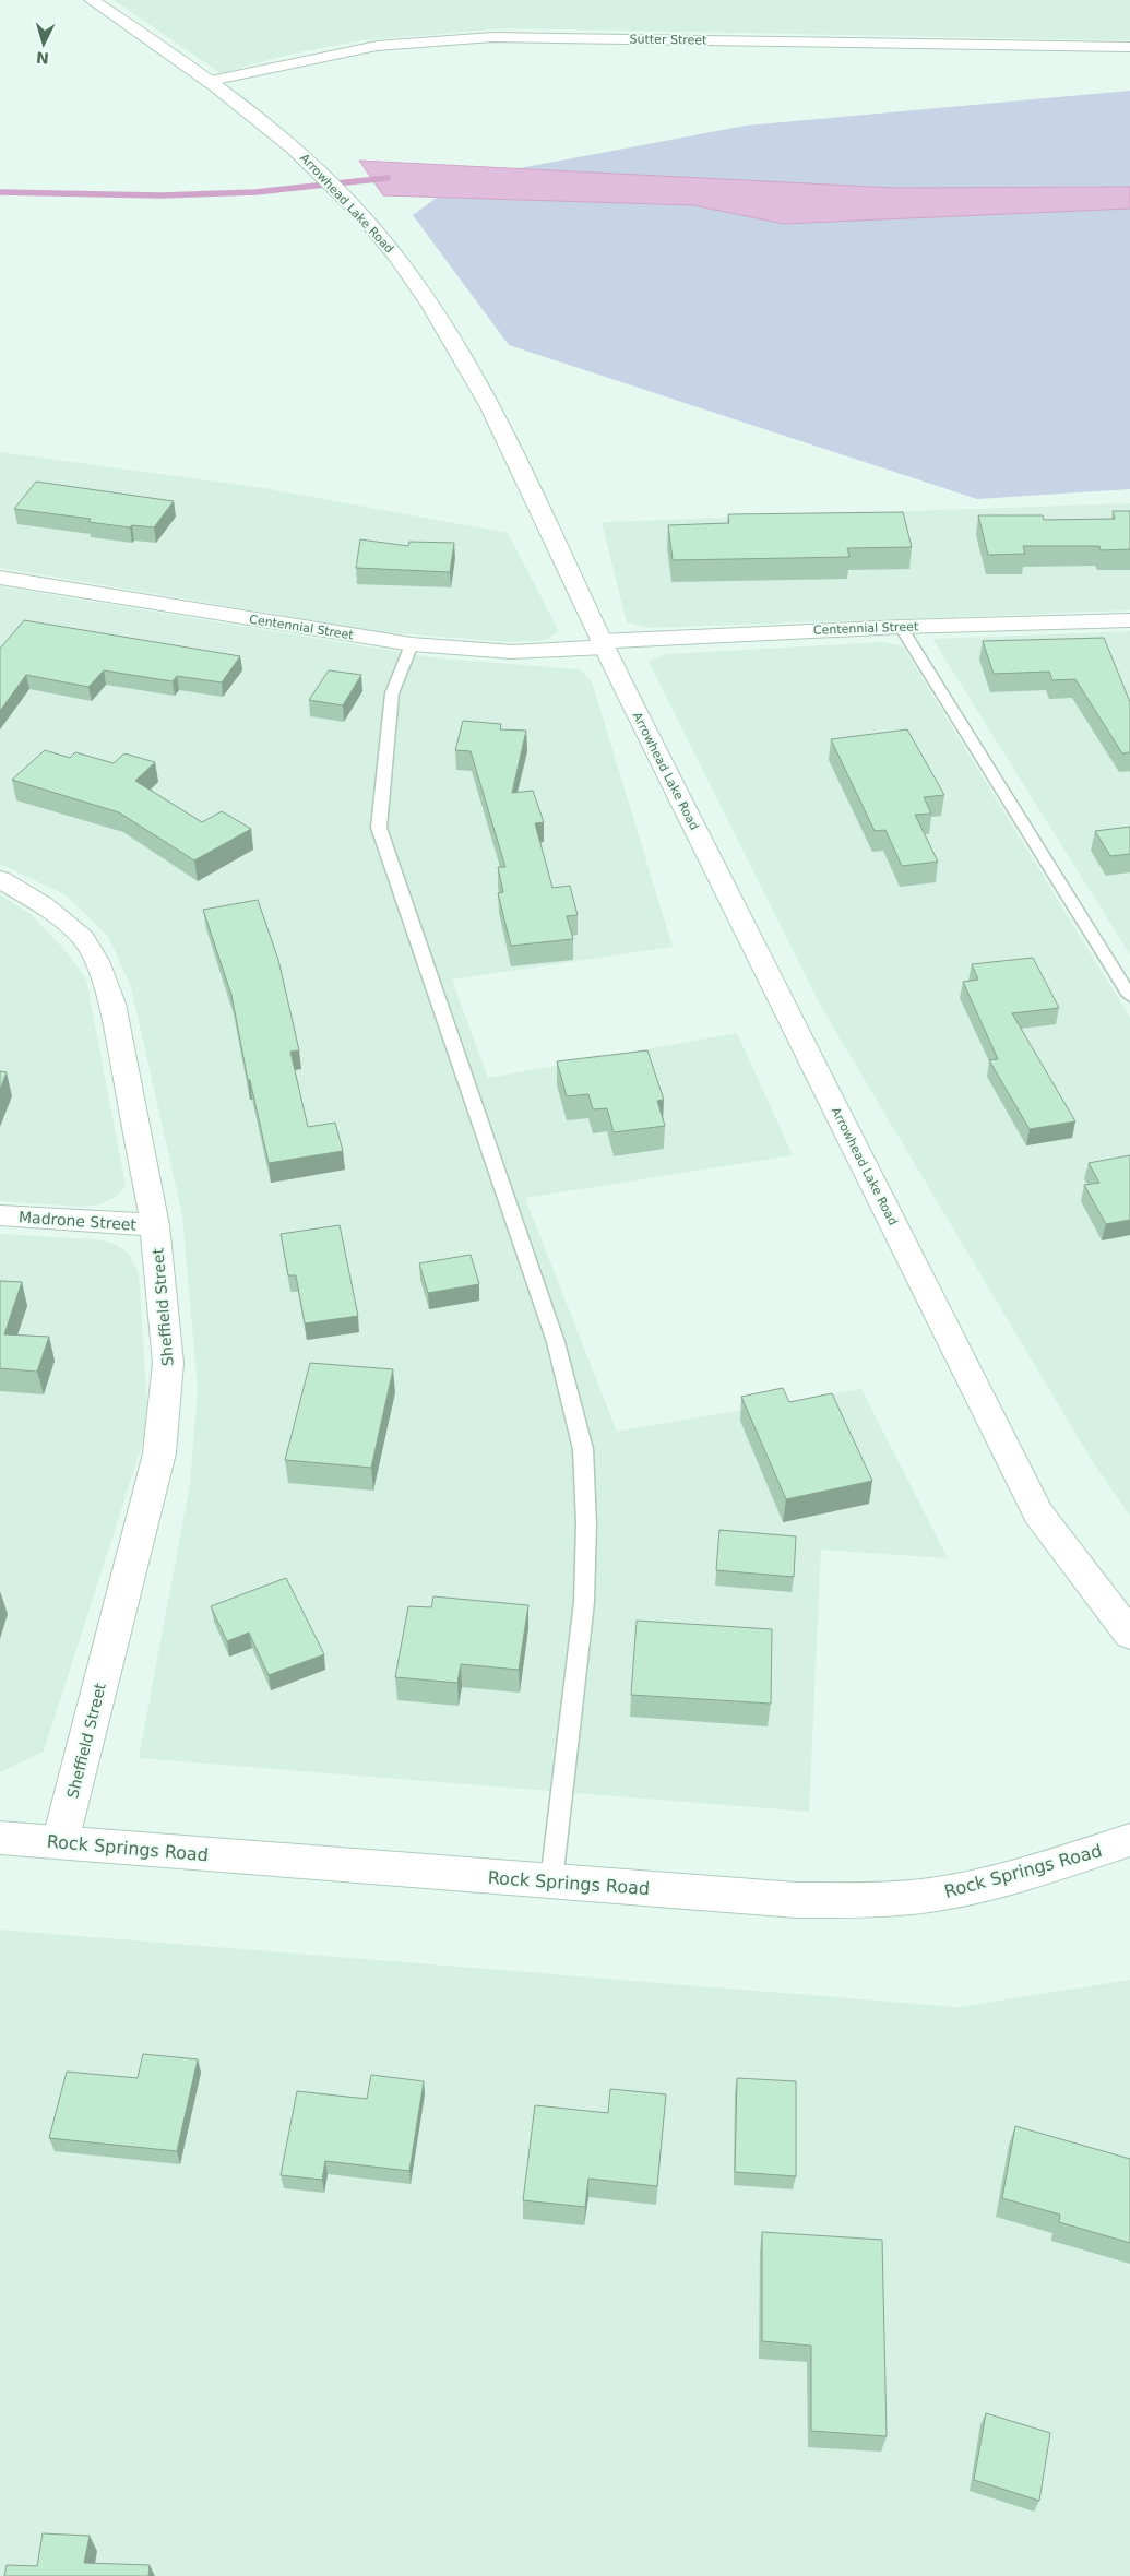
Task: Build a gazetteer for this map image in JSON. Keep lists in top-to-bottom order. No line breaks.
{"streets":{"street":["Sutter Street","Arrowhead Lake Road","Centennial Street","Madrone Street","Sheffield Street","Rock Springs Road"]},"crossings":[["Sutter Street","Arrowhead Lake Road"],["Arrowhead Lake Road","Centennial Street"],["Madrone Street","Sheffield Street"],["Sheffield Street","Rock Springs Road"]],"north":"bottom"}
